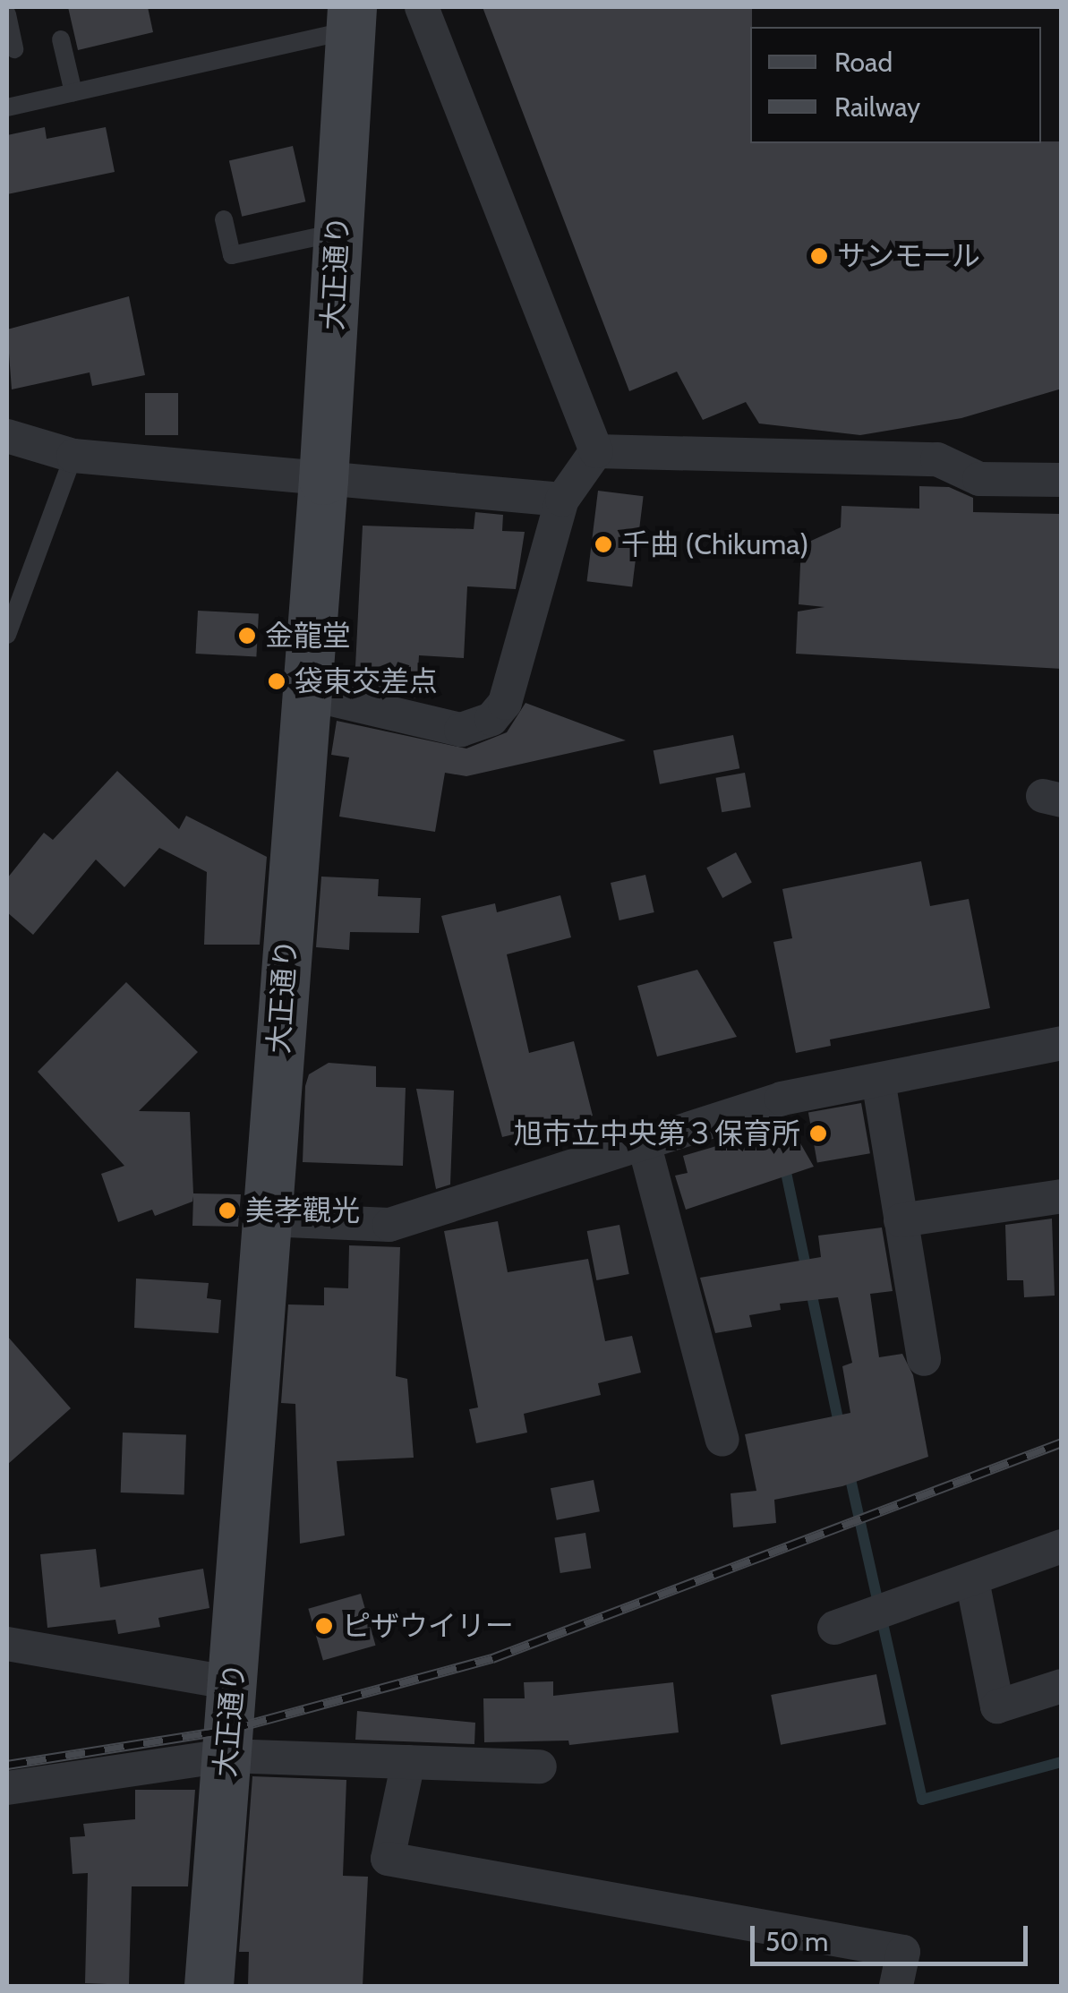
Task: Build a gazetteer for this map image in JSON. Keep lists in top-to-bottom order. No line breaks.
{"streets":{"street":["大正通り"]},"places":["サンモール","千曲 (Chikuma)","金龍堂","袋東交差点","旭市立中央第３保育所","美孝觀光","ピザウイリー"],"legend":["Road","Railway"],"scale_bar":"50 m"}
